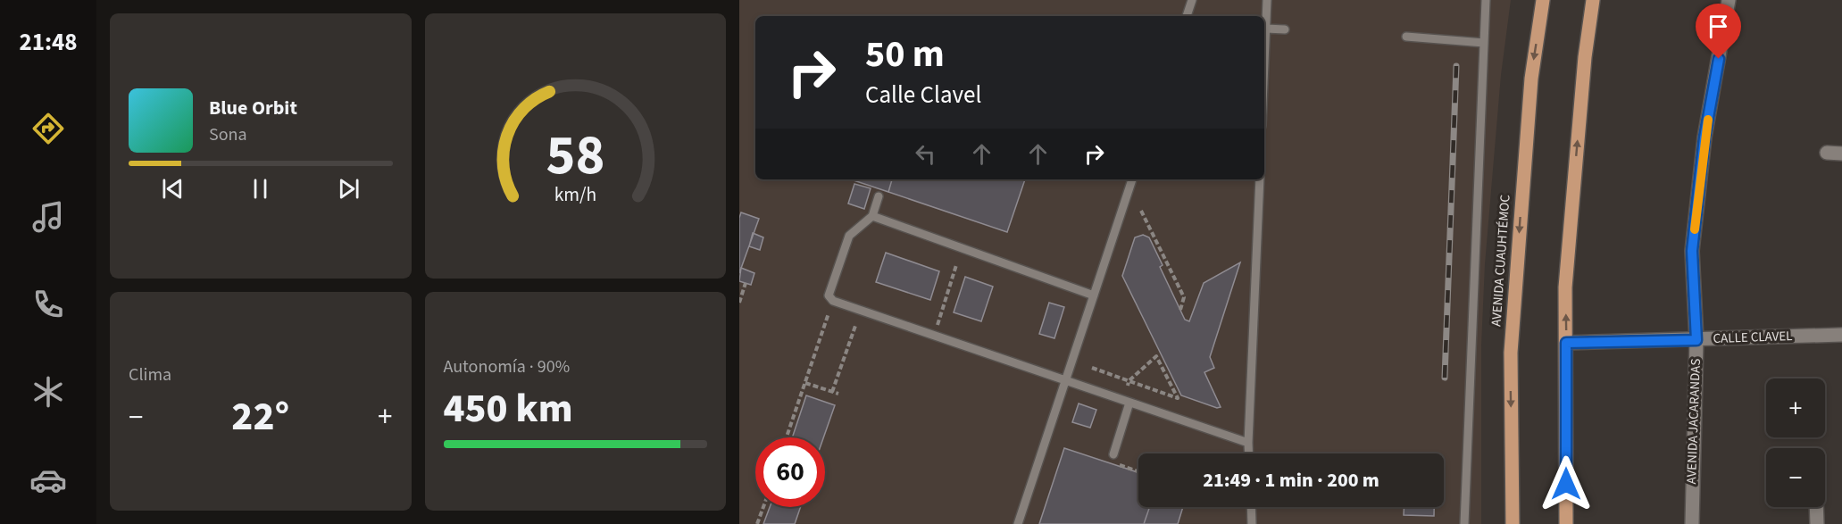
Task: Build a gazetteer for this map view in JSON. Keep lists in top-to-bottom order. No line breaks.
{"streets":{"main road":["AVENIDA CUAUHTÉMOC","CALLE CLAVEL","AVENIDA JACARANDAS"]},"crossings":[["CALLE CLAVEL","AVENIDA JACARANDAS"]],"page":{"tabs":"21:48","turn":["50 m","Calle Clavel"],"song":["Blue Orbit","Sona"],"tile":["Clima",["Autonomía · 90%","450 km"]],"map_buttons":["+","−"],"heat":["−","22°","+"],"limit":"60","trip":"21:49 · 1 min · 200 m","gauge":["58","km/h"]}}
